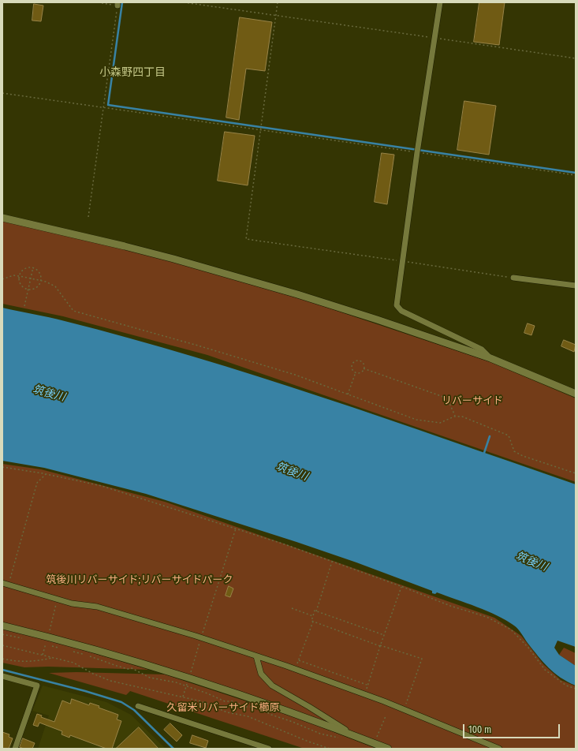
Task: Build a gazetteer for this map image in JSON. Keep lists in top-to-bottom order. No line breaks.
{"districts":["小森野四丁目"],"water":["筑後川"],"parks":["リバーサイド","筑後川リバーサイド;リバーサイドパーク","久留米リバーサイド櫛原"],"scale_bar":"100 m"}
